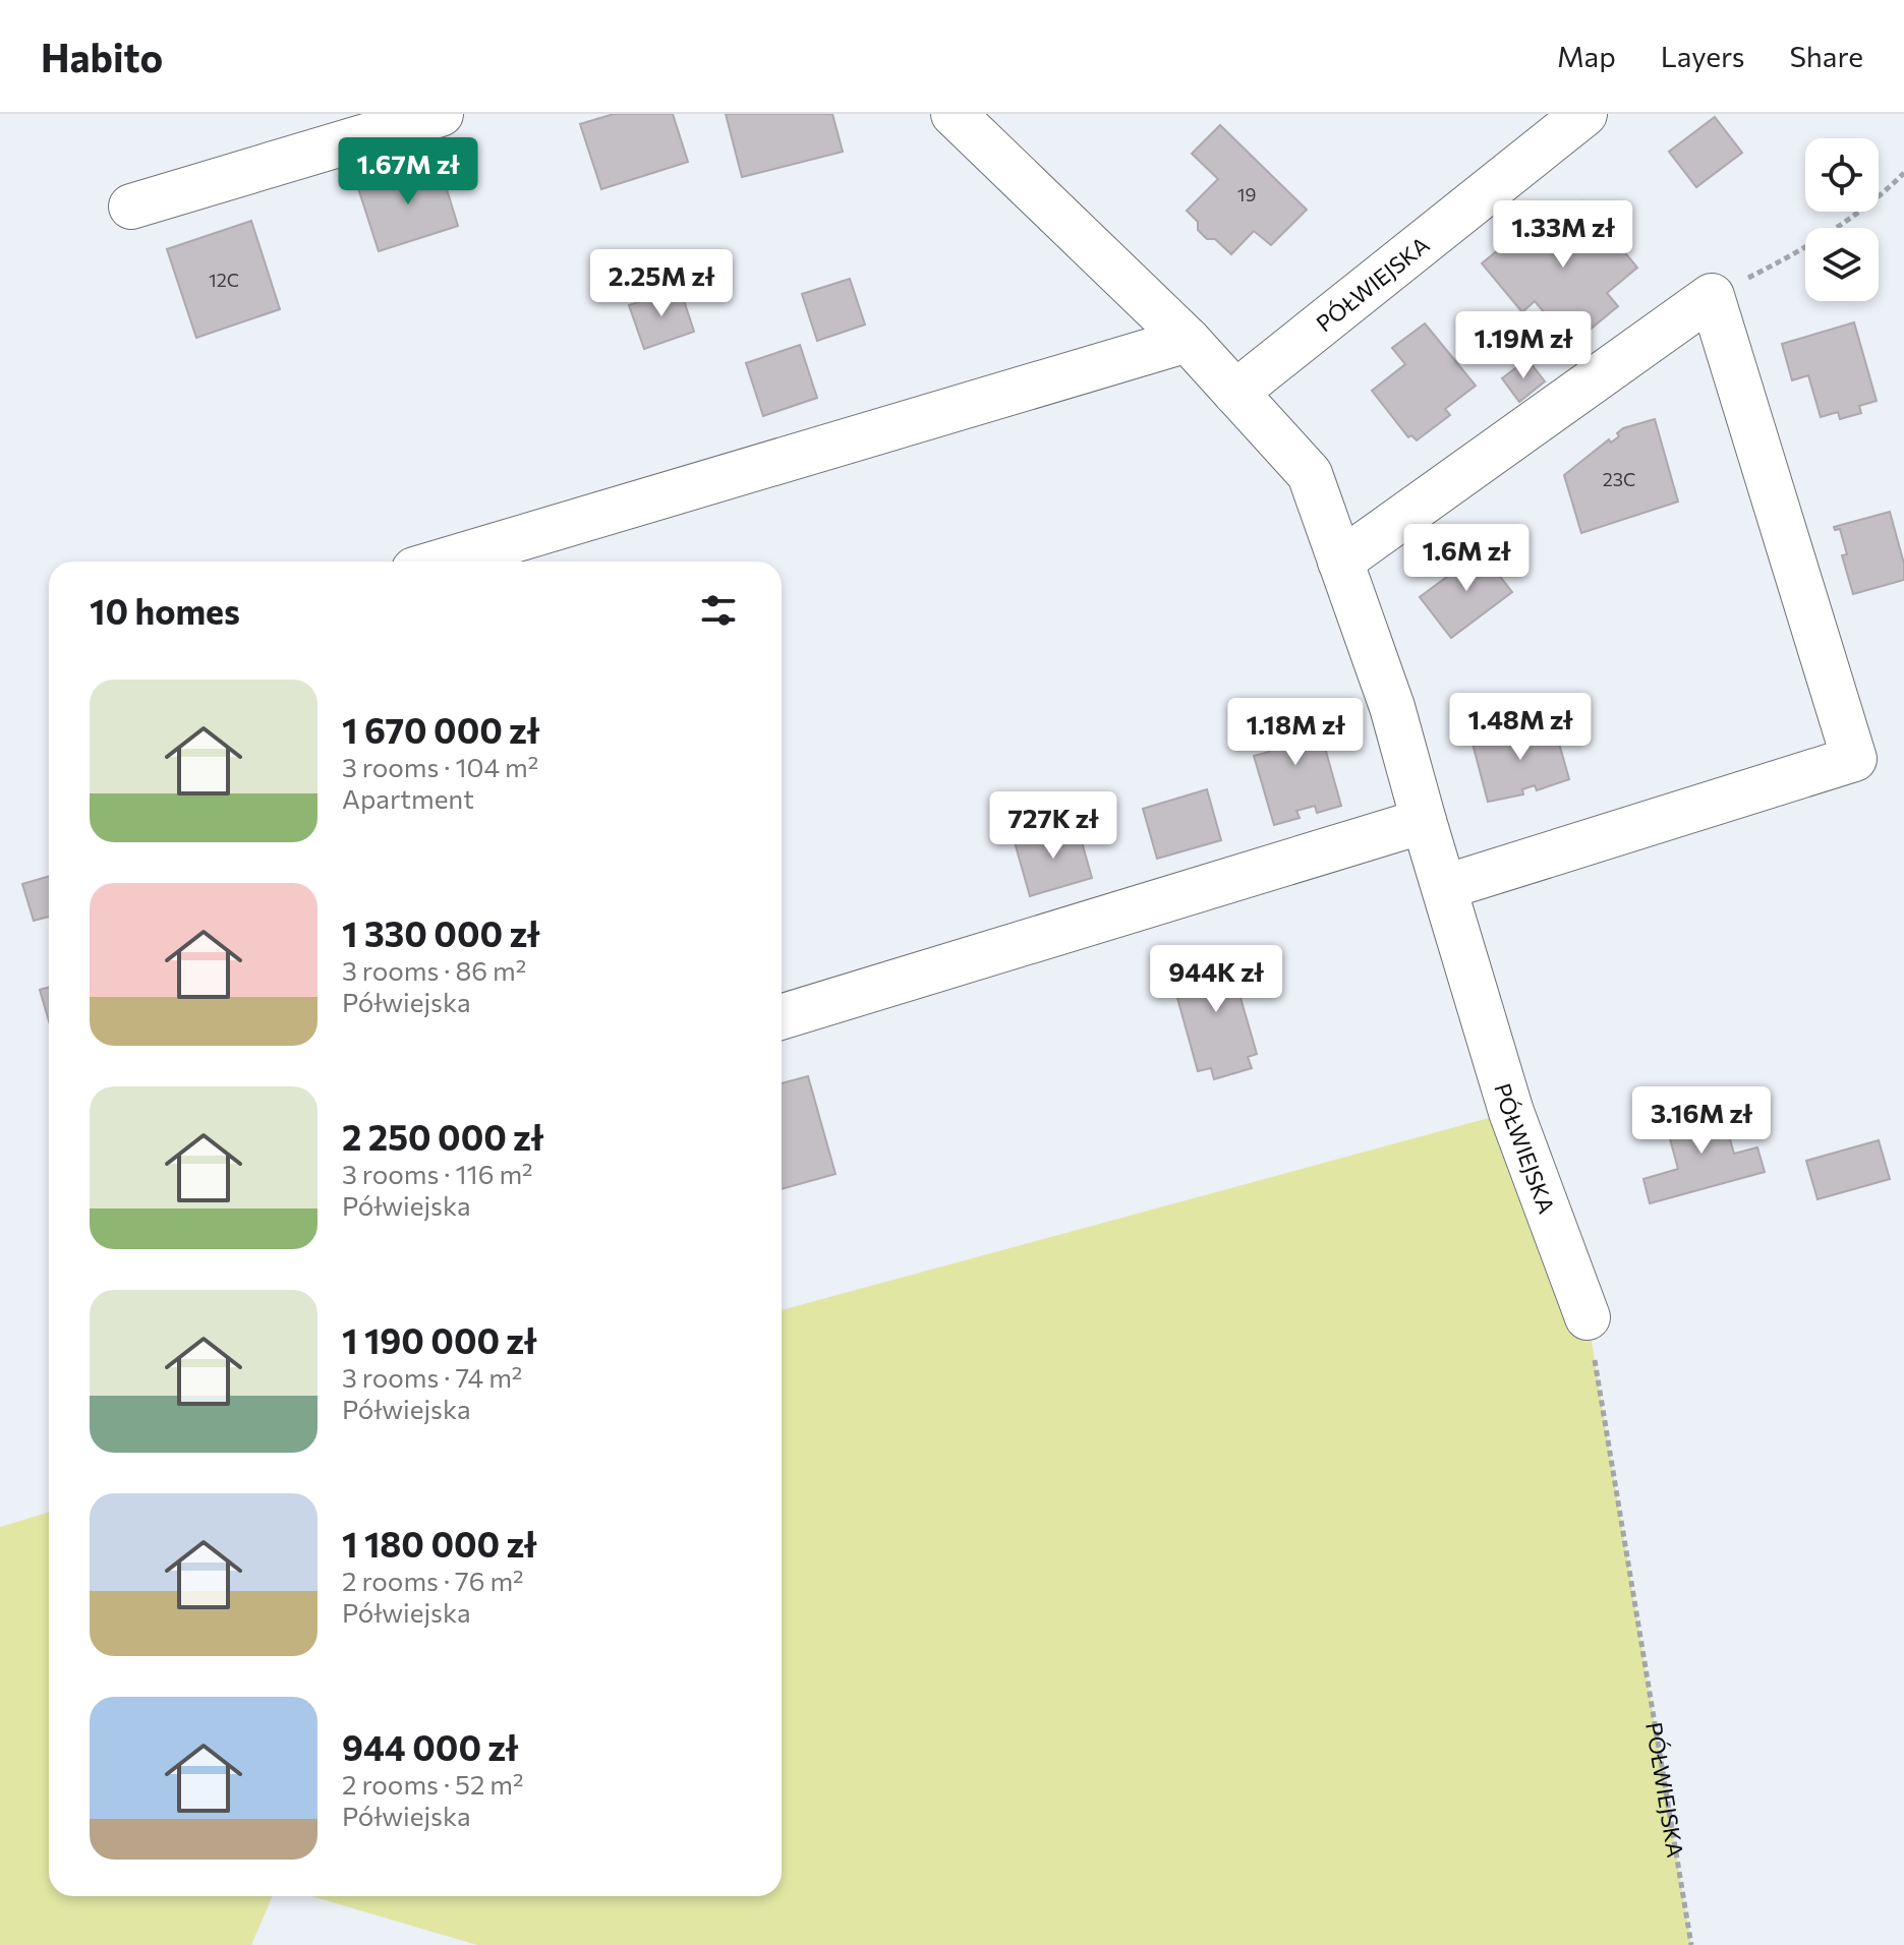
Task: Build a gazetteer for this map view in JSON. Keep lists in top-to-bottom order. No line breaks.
{"streets":{"street":["PÓŁWIEJSKA"]},"house_numbers":["19","12C","23C"],"page":{"header":"Habito","nav":["Map","Layers","Share"],"price":["1.67M zł","1.33M zł","2.25M zł","1.19M zł","1.6M zł","1.48M zł","1.18M zł","727K zł","944K zł","3.16M zł"],"heading":"10 homes","list":[{"name":"1 670 000 zł","note":"3 rooms · 104 m² · Apartment"},{"name":"1 330 000 zł","note":"3 rooms · 86 m² · Półwiejska"},{"name":"2 250 000 zł","note":"3 rooms · 116 m² · Półwiejska"},{"name":"1 190 000 zł","note":"3 rooms · 74 m² · Półwiejska"},{"name":"1 180 000 zł","note":"2 rooms · 76 m² · Półwiejska"},{"name":"944 000 zł","note":"2 rooms · 52 m² · Półwiejska"}]}}
